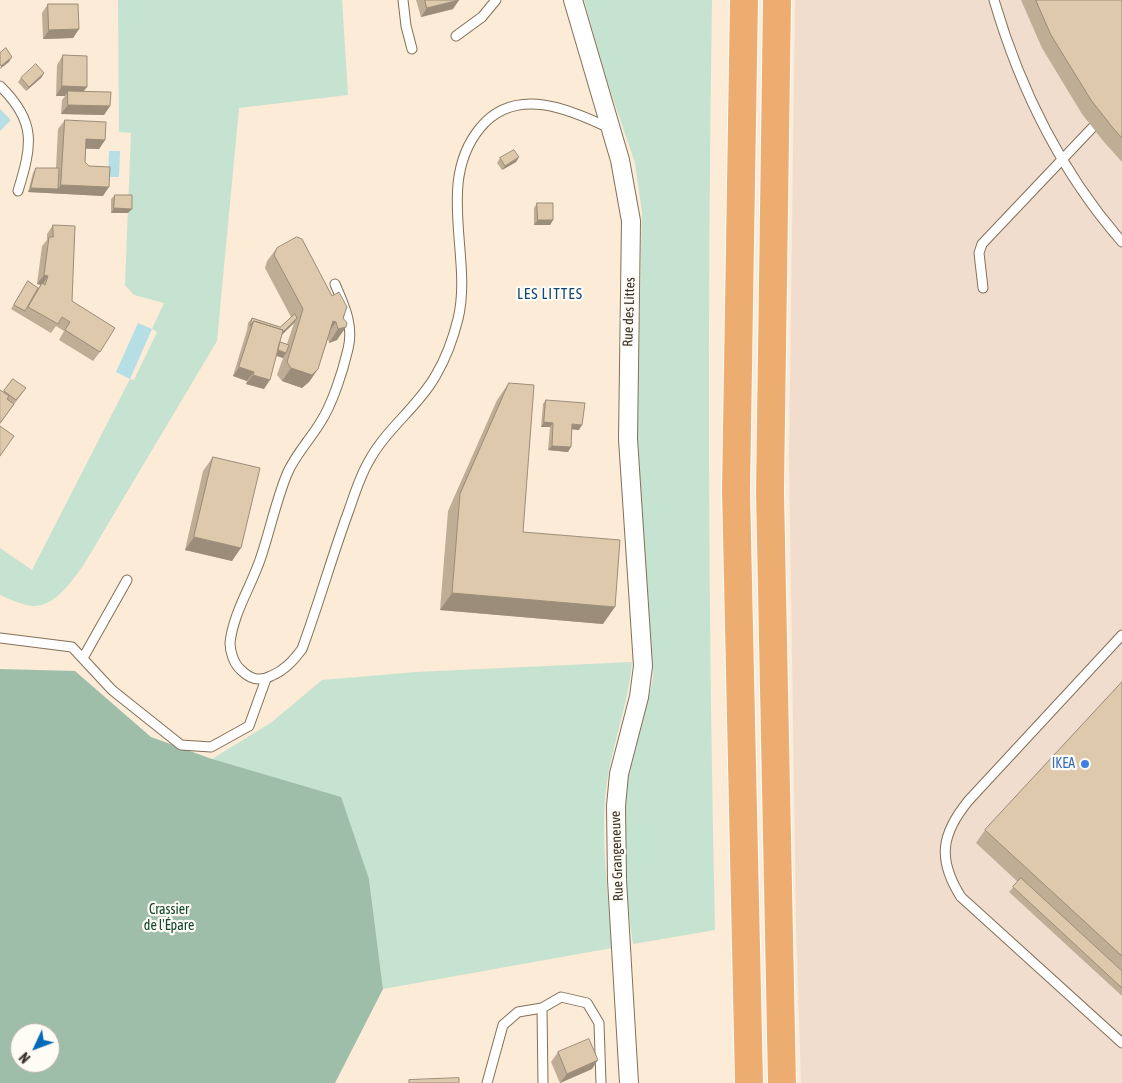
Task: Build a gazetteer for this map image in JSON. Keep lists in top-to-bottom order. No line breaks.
{"streets":{"street":["Rue des Littes","Rue Grangeneuve"]},"crossings":[["Rue des Littes","Rue Grangeneuve"]],"districts":["LES LITTES"],"parks":["Crassier de l'Épare"],"places":["IKEA"],"north":"bottom left"}
